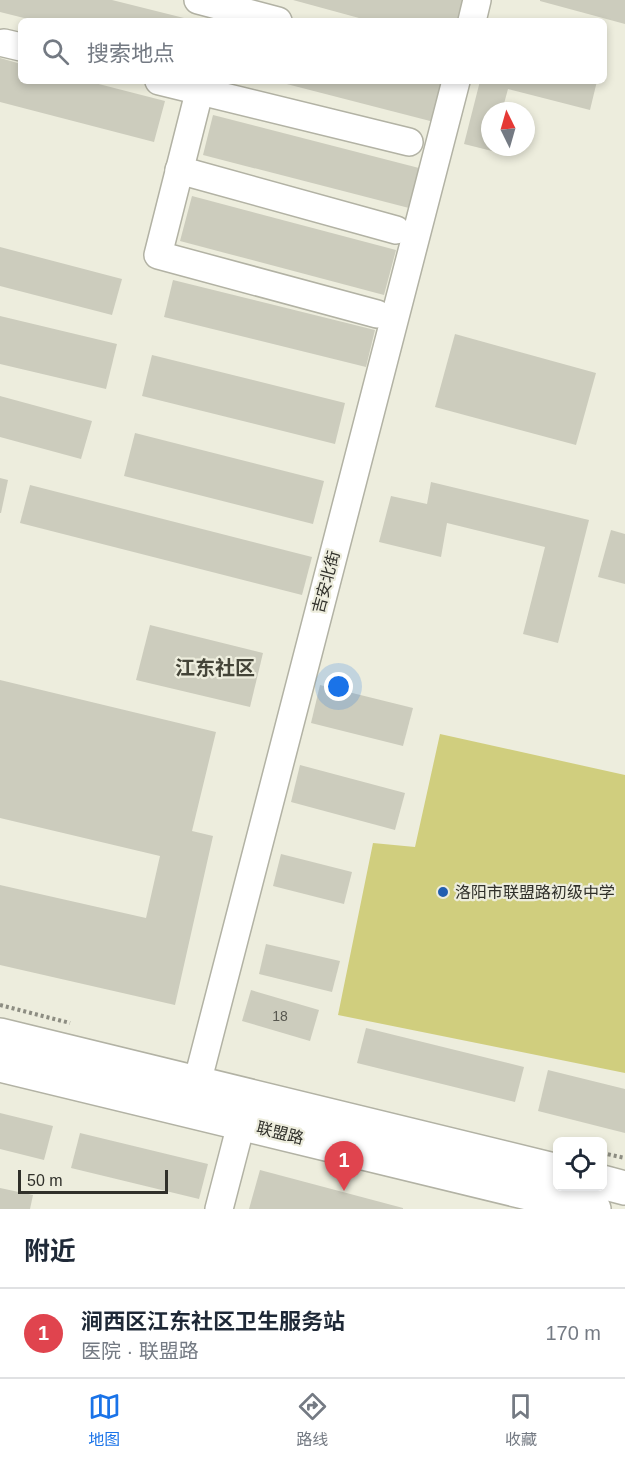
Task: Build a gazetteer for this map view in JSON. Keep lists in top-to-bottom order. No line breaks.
{"streets":{"main road":["联盟路"],"street":["吉安北街"]},"crossings":[["吉安北街","联盟路"]],"districts":["江东社区"],"places":["洛阳市联盟路初级中学"],"house_numbers":["18"],"scale_bar":"50 m","north":"top","page":{"search":"搜索地点","pins":"1","scale":"50 m","heading":"附近","list":[{"mark":"1","name":"涧西区江东社区卫生服务站","note":"医院 · 联盟路","value":"170 m"}],"nav":["地图","路线","收藏"]}}
